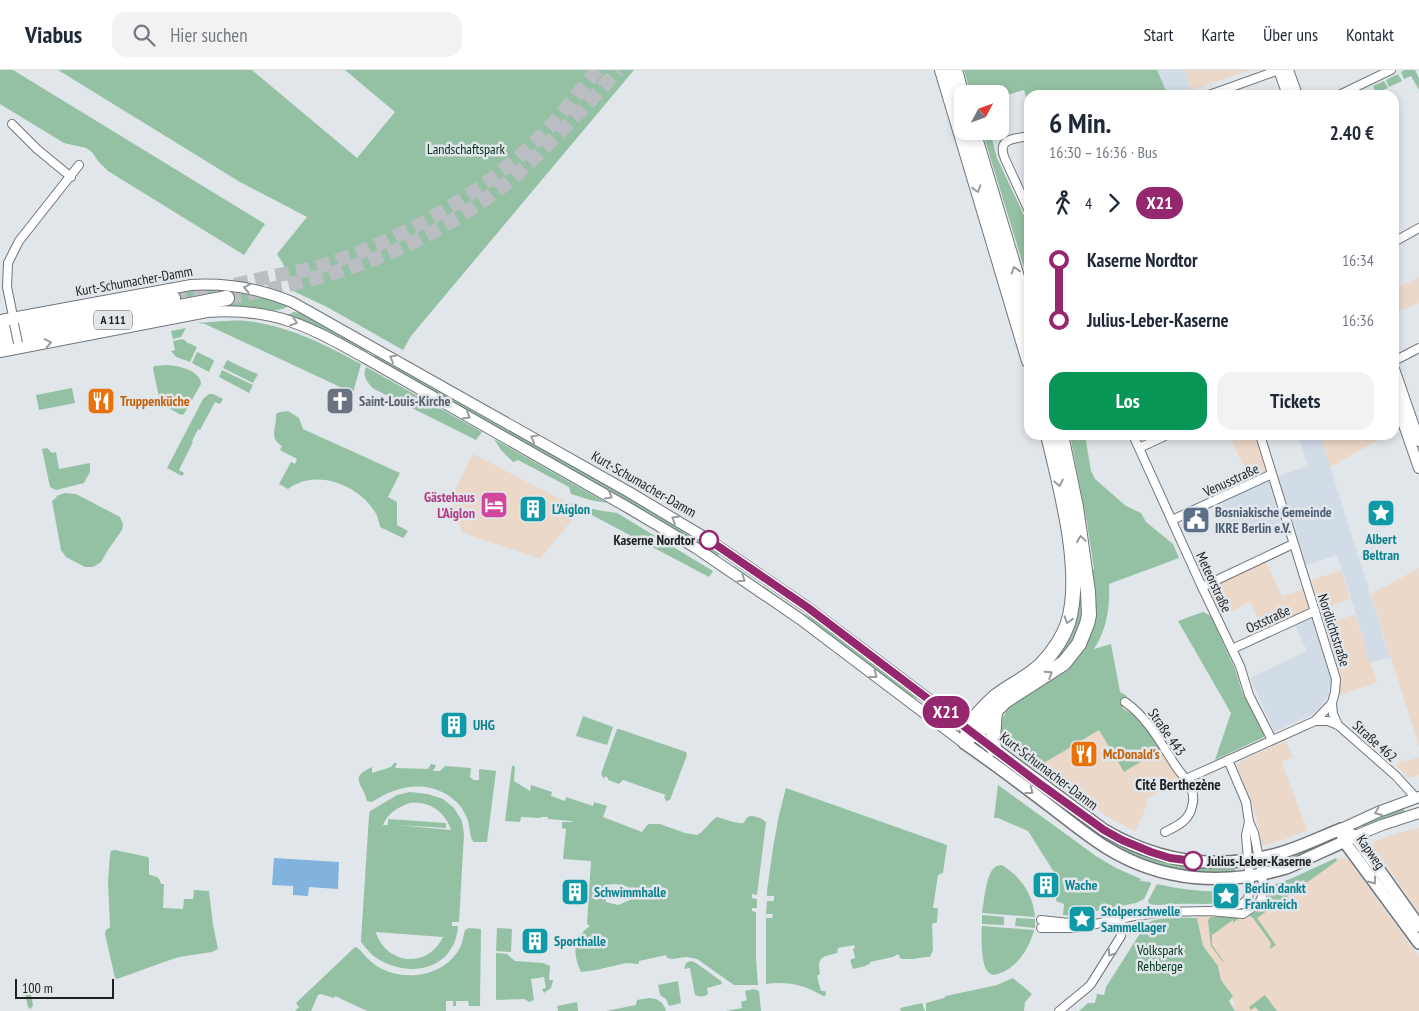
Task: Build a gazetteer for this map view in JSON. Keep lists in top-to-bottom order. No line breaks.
{"streets":{"highway":["A 111"],"main road":["Kurt-Schumacher-Damm","Kapweg"],"street":["Venusstraße","Meteorstraße","Oststraße","Nordlichtstraße","Straße 443","Straße 462"]},"crossings":[["Kurt-Schumacher-Damm","Straße 462"],["Kurt-Schumacher-Damm","Kapweg"],["Venusstraße","Meteorstraße"],["Venusstraße","Nordlichtstraße"],["Meteorstraße","Oststraße"],["Oststraße","Nordlichtstraße"],["Nordlichtstraße","Straße 462"]],"districts":["Cité Berthezène"],"parks":["Landschaftspark","Volkspark Rehberge"],"places":{"restaurant":["Truppenküche","McDonald's"],"church":["Saint-Louis-Kirche"],"hotel":["Gästehaus L’Aiglon"],"building":["L'Aiglon","UHG","Wache","Schwimmhalle","Sporthalle"],"place":["Albert Beltran","Berlin dankt Frankreich","Stolperschwelle Sammellager"],"public building":["Bosniakische Gemeinde IKRE Berlin e.V."],"other":["Kaserne Nordtor","Julius-Leber-Kaserne"]},"lines":["bus line X21"],"scale_bar":"100 m","north":"top right","page":{"header":"Viabus","search":"Hier suchen","nav":["Start","Karte","Über uns","Kontakt"],"on_map":"X21","heading":["6 Min.","16:30 – 16:36 · Bus","2.40 €"],"legs":["4","X21"],"list":[{"name":"Kaserne Nordtor","value":"16:34"},{"name":"Julius-Leber-Kaserne","value":"16:36"}],"buttons":["Los","Tickets"],"scale":"100 m"}}
